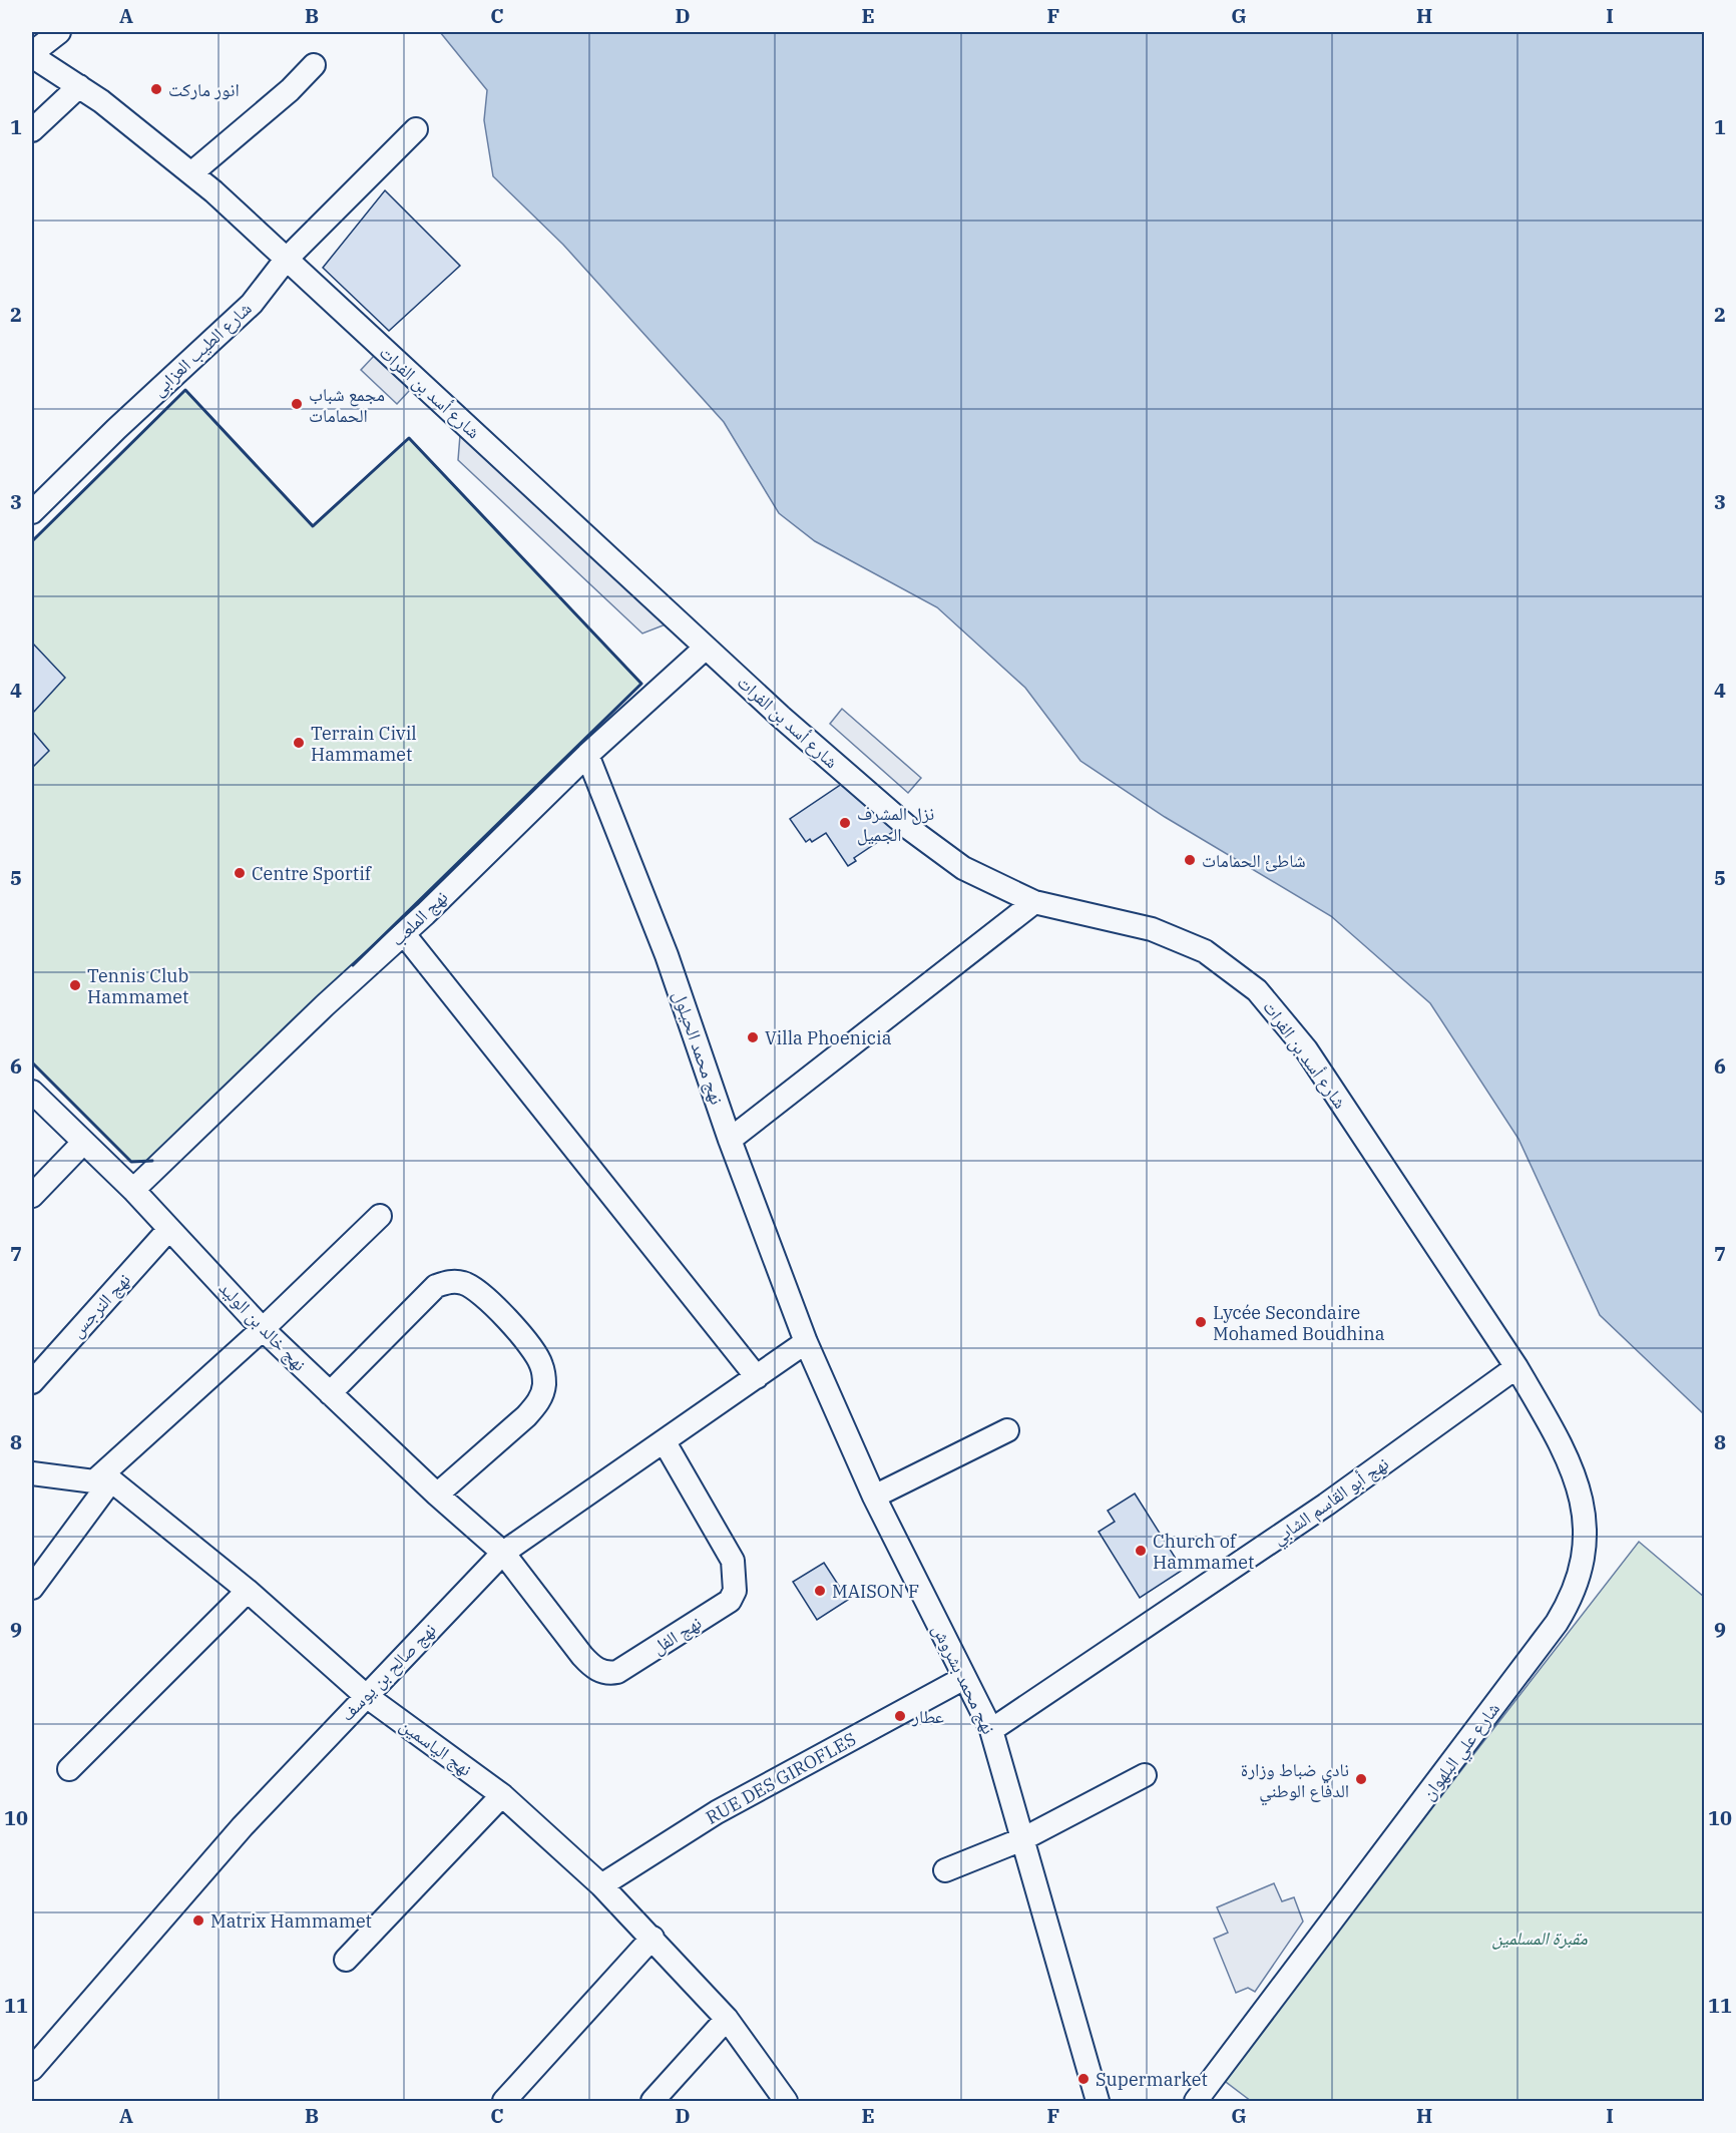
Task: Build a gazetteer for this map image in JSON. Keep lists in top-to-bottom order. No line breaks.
{"streets":{"street":["شارع الطيب العزابى","شارع أسد بن الفرات","نهج الملعب","نهج محمد الحيلول","نهج النرجس","نهج خالد بن الوليد","نهج أبو القاسم الشابي","نهج الفل","نهج صالح بن يوسف","نهج محمد بشروش","نهج الياسمين","شارع علي البلهوان","RUE DES GIROFLES"]},"crossings":[["شارع الطيب العزابى","شارع أسد بن الفرات"],["شارع أسد بن الفرات","نهج الملعب"],["شارع أسد بن الفرات","نهج أبو القاسم الشابي"],["شارع أسد بن الفرات","شارع علي البلهوان"],["نهج الملعب","نهج محمد الحيلول"],["نهج الملعب","نهج خالد بن الوليد"],["نهج محمد الحيلول","نهج صالح بن يوسف"],["نهج محمد الحيلول","نهج محمد بشروش"],["نهج النرجس","نهج خالد بن الوليد"],["نهج خالد بن الوليد","نهج الفل"],["نهج خالد بن الوليد","نهج صالح بن يوسف"],["نهج أبو القاسم الشابي","نهج محمد بشروش"],["نهج أبو القاسم الشابي","شارع علي البلهوان"],["نهج الفل","نهج صالح بن يوسف"],["نهج صالح بن يوسف","نهج محمد بشروش"],["نهج صالح بن يوسف","نهج الياسمين"],["نهج محمد بشروش","RUE DES GIROFLES"],["نهج الياسمين","RUE DES GIROFLES"]],"parks":["مقبرة المسلمين"],"places":["انور ماركت","مجمع شباب الحمامات","Terrain Civil Hammamet","نزل المشرف الجميل","شاطئ الحمامات","Centre Sportif","Tennis Club Hammamet","Villa Phoenicia","Lycée Secondaire Mohamed Boudhina","Church of Hammamet","MAISON F","عطار","نادي ضباط وزارة الدفاع الوطني","Matrix Hammamet","Supermarket"],"grid":{"columns":["A","B","C","D","E","F","G","H","I"],"rows":["1","2","3","4","5","6","7","8","9","10","11"]}}
